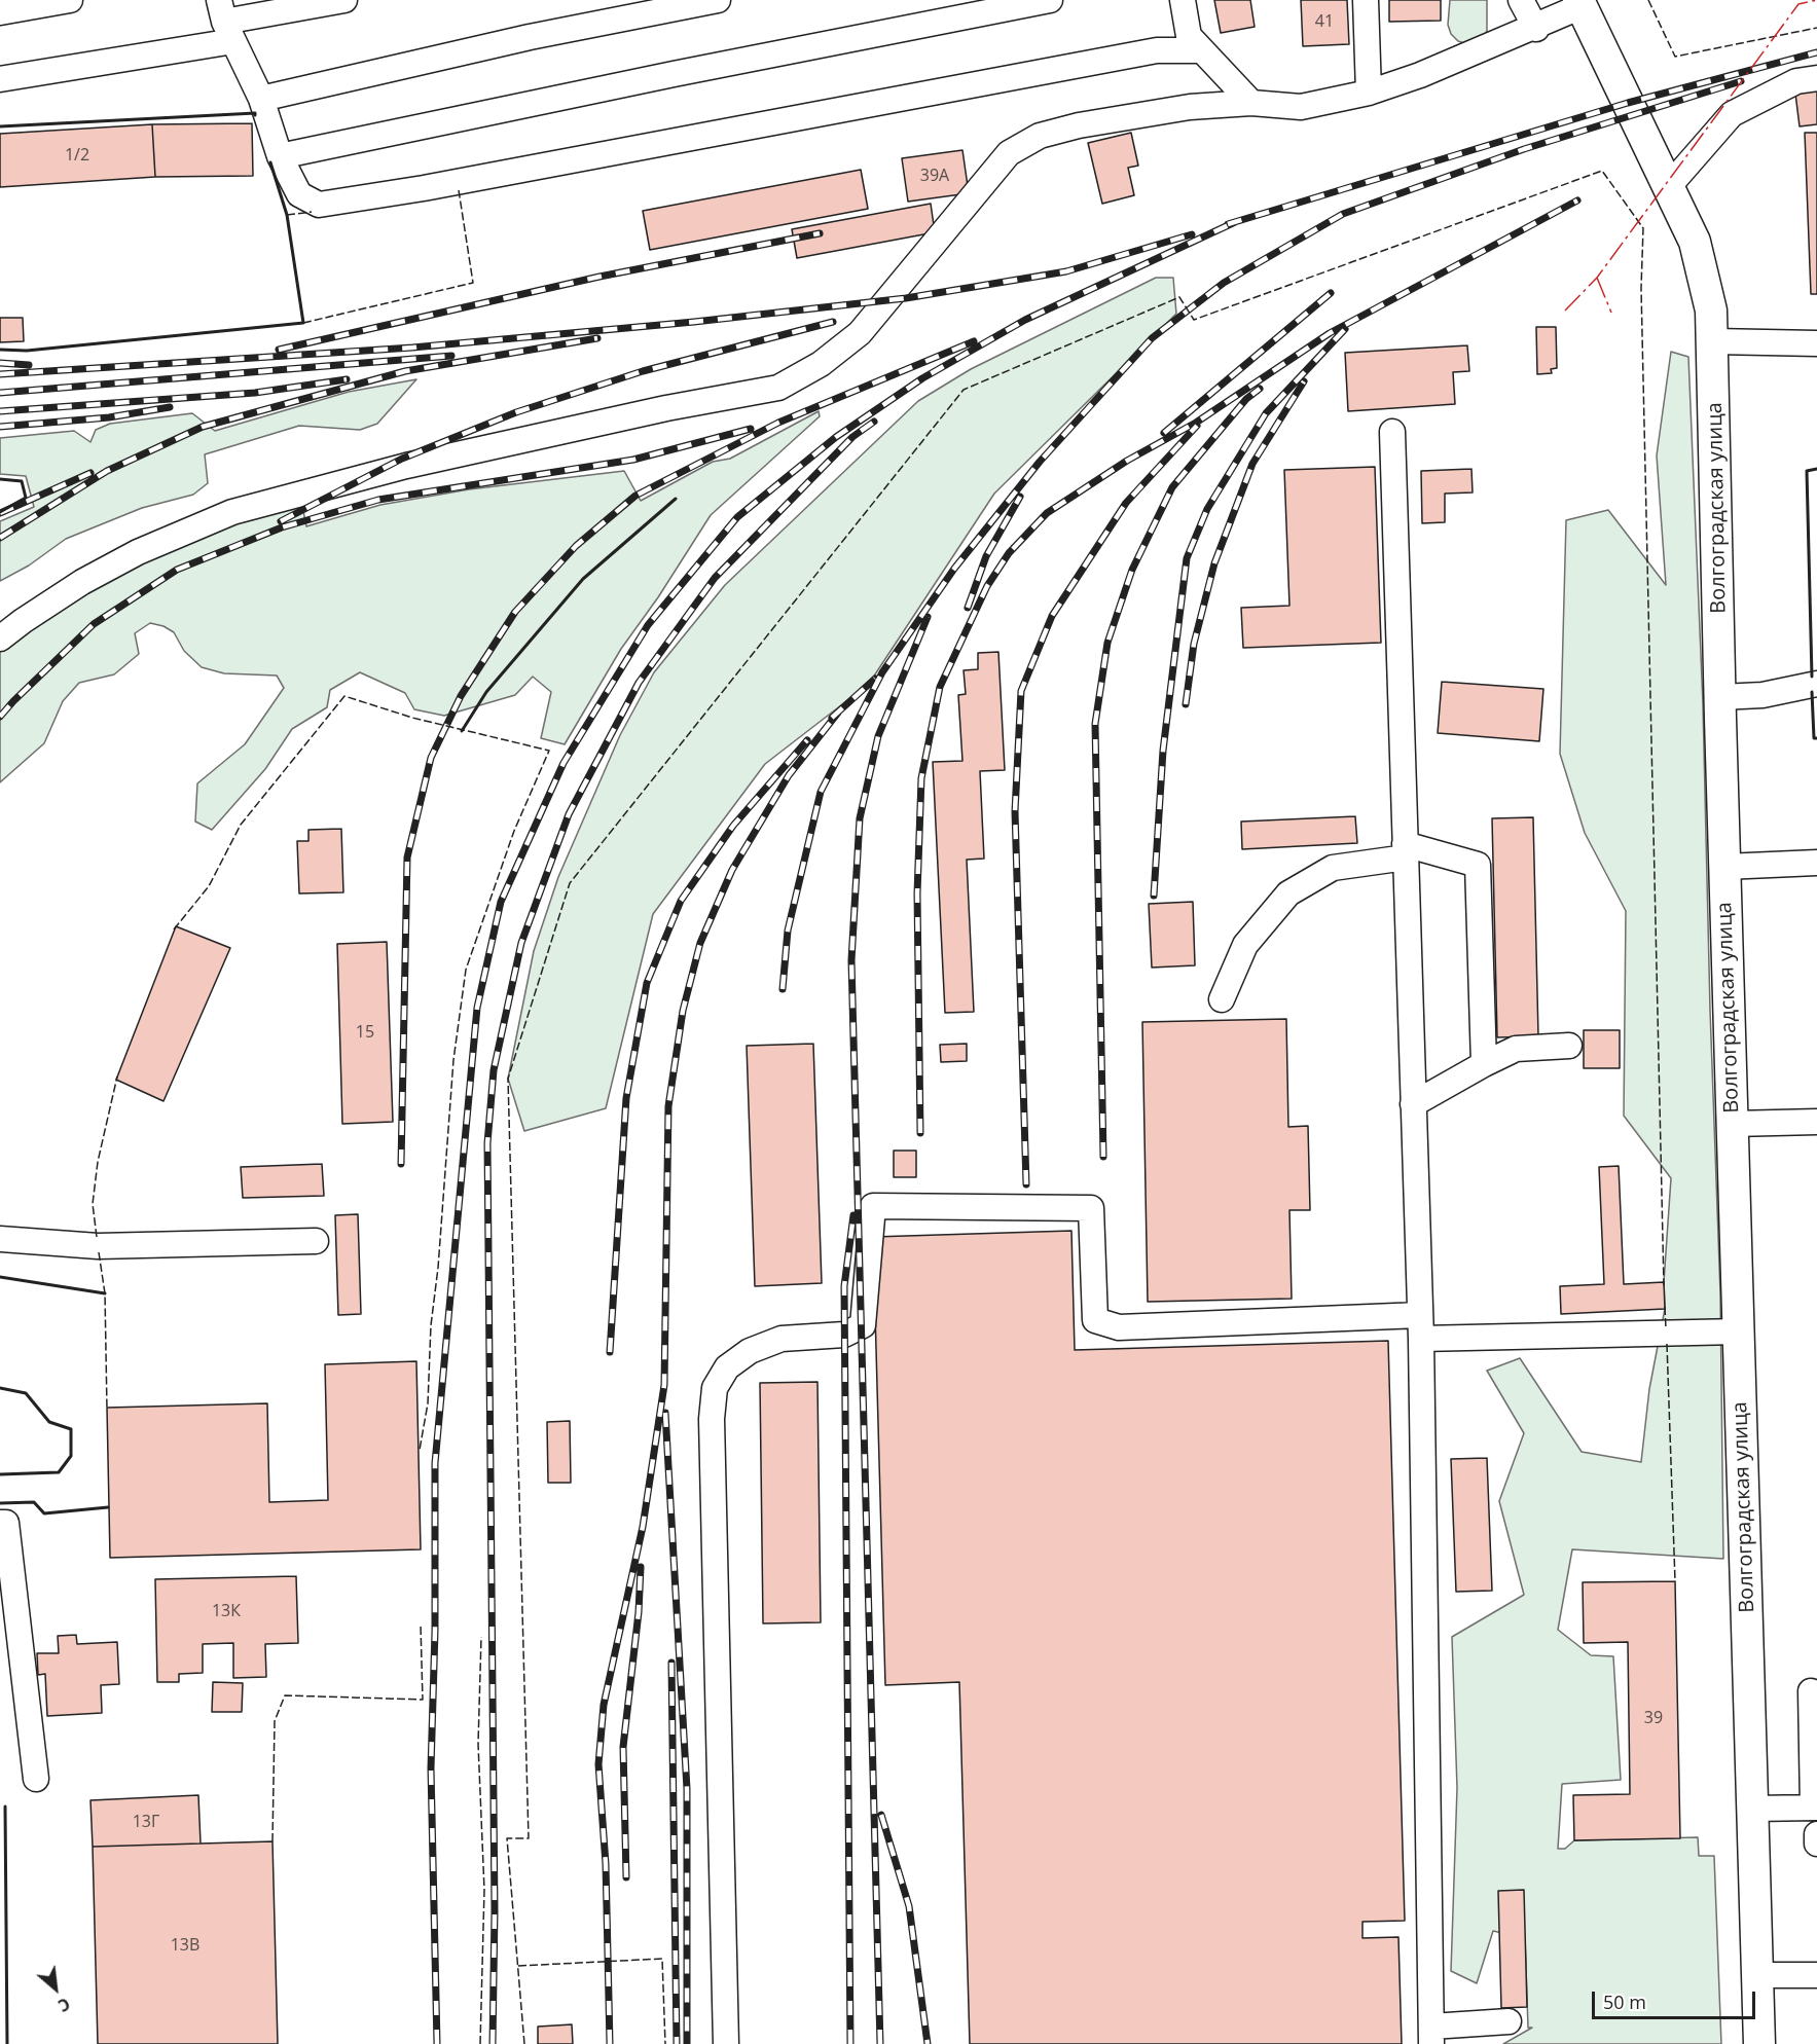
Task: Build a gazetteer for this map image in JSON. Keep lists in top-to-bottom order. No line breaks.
{"streets":{"main road":["Волгоградская улица"]},"house_numbers":["41","1/2","39А","15","13К","39","13Г","13В"],"scale_bar":"50 m","north":"bottom right"}
